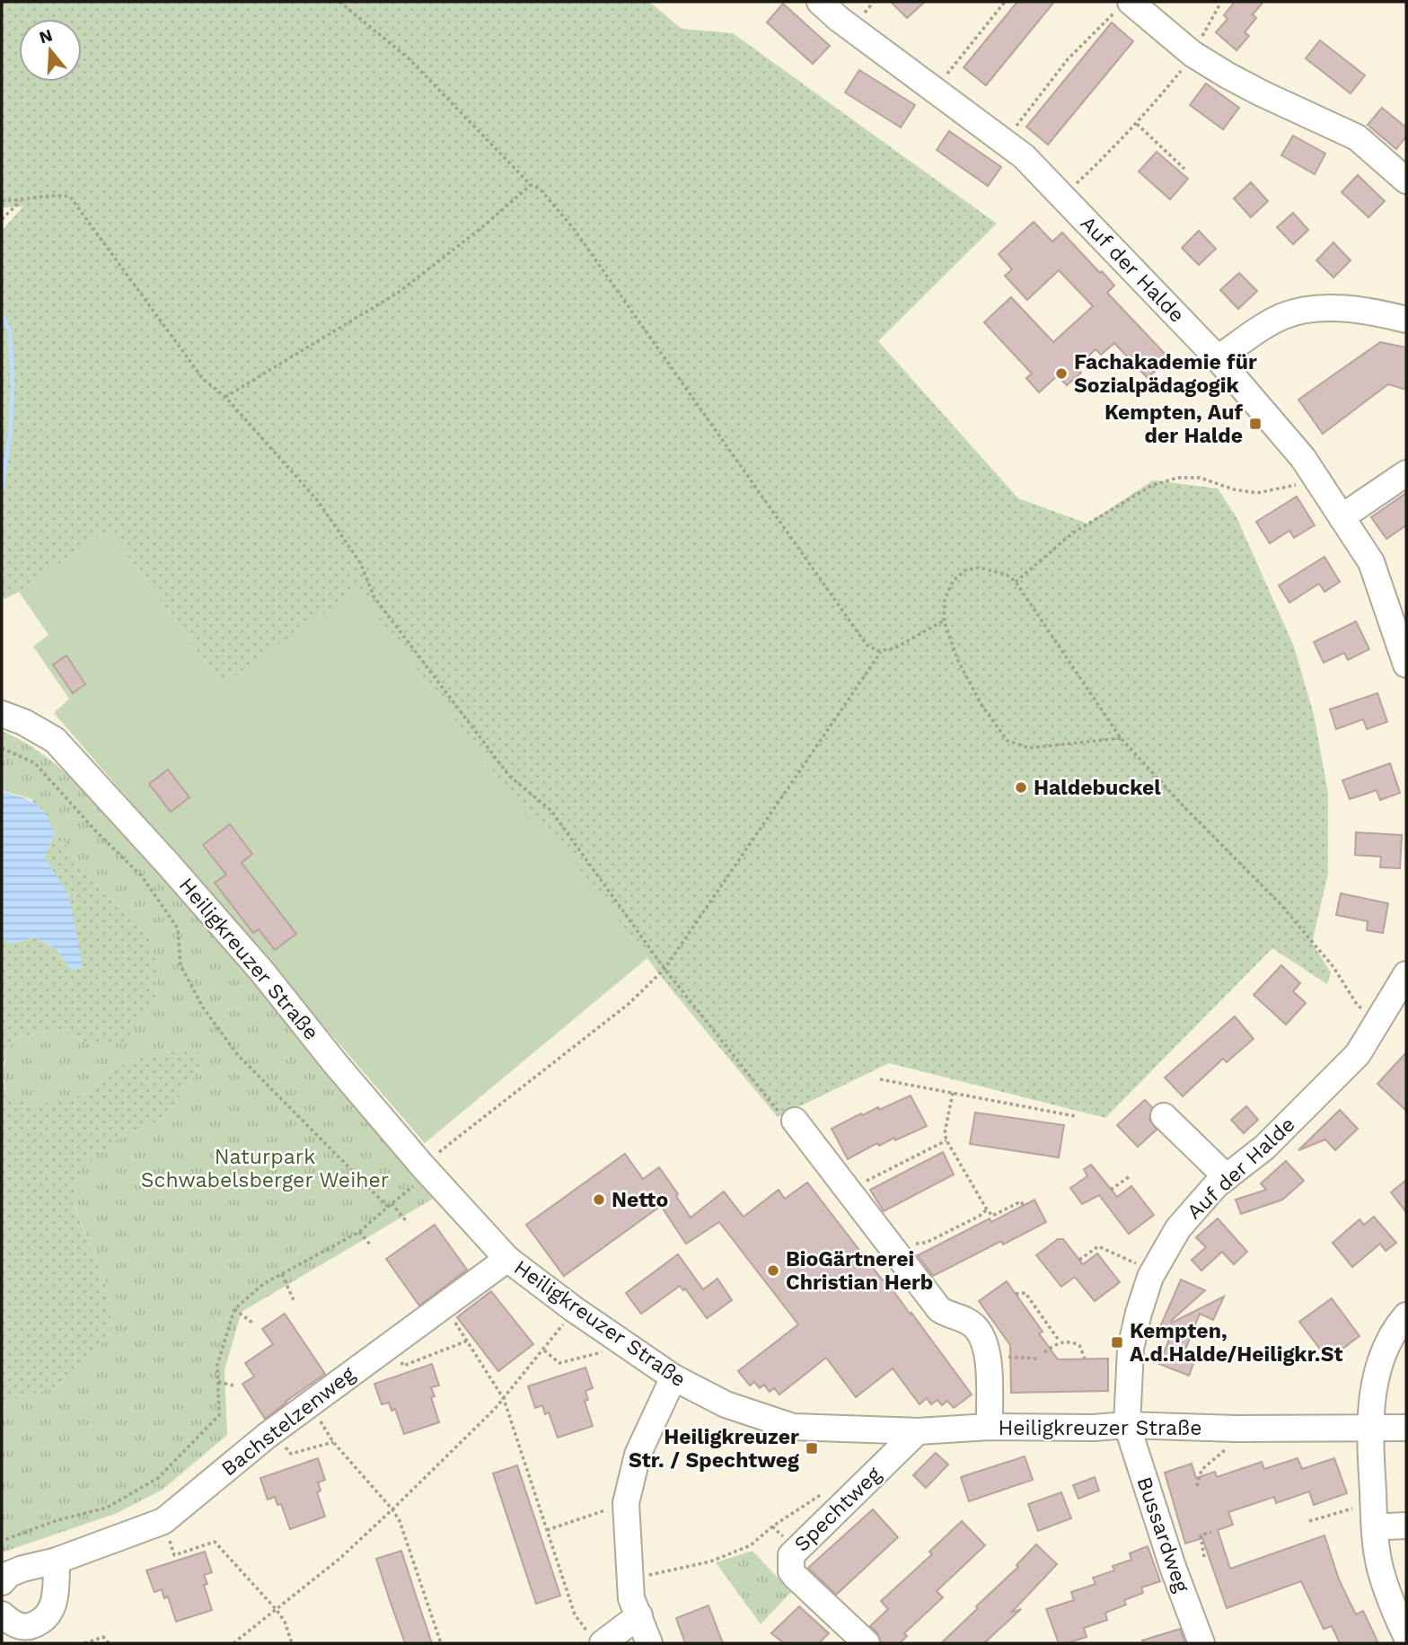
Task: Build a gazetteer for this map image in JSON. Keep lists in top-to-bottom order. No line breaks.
{"streets":{"street":["Auf der Halde","Heiligkreuzer Straße","Bachstelzenweg","Spechtweg","Bussardweg"]},"crossings":[["Auf der Halde","Heiligkreuzer Straße"],["Auf der Halde","Bussardweg"],["Heiligkreuzer Straße","Bachstelzenweg"],["Heiligkreuzer Straße","Spechtweg"],["Heiligkreuzer Straße","Bussardweg"]],"parks":["Naturpark Schwabelsberger Weiher"],"places":{"other":["Fachakademie für Sozialpädagogik","Haldebuckel","Netto","BioGärtnerei Christian Herb"],"transit":["Kempten, Auf der Halde","Kempten, A.d.Halde/Heiligkr.St","Heiligkreuzer Str. / Spechtweg"]},"north":"top"}
